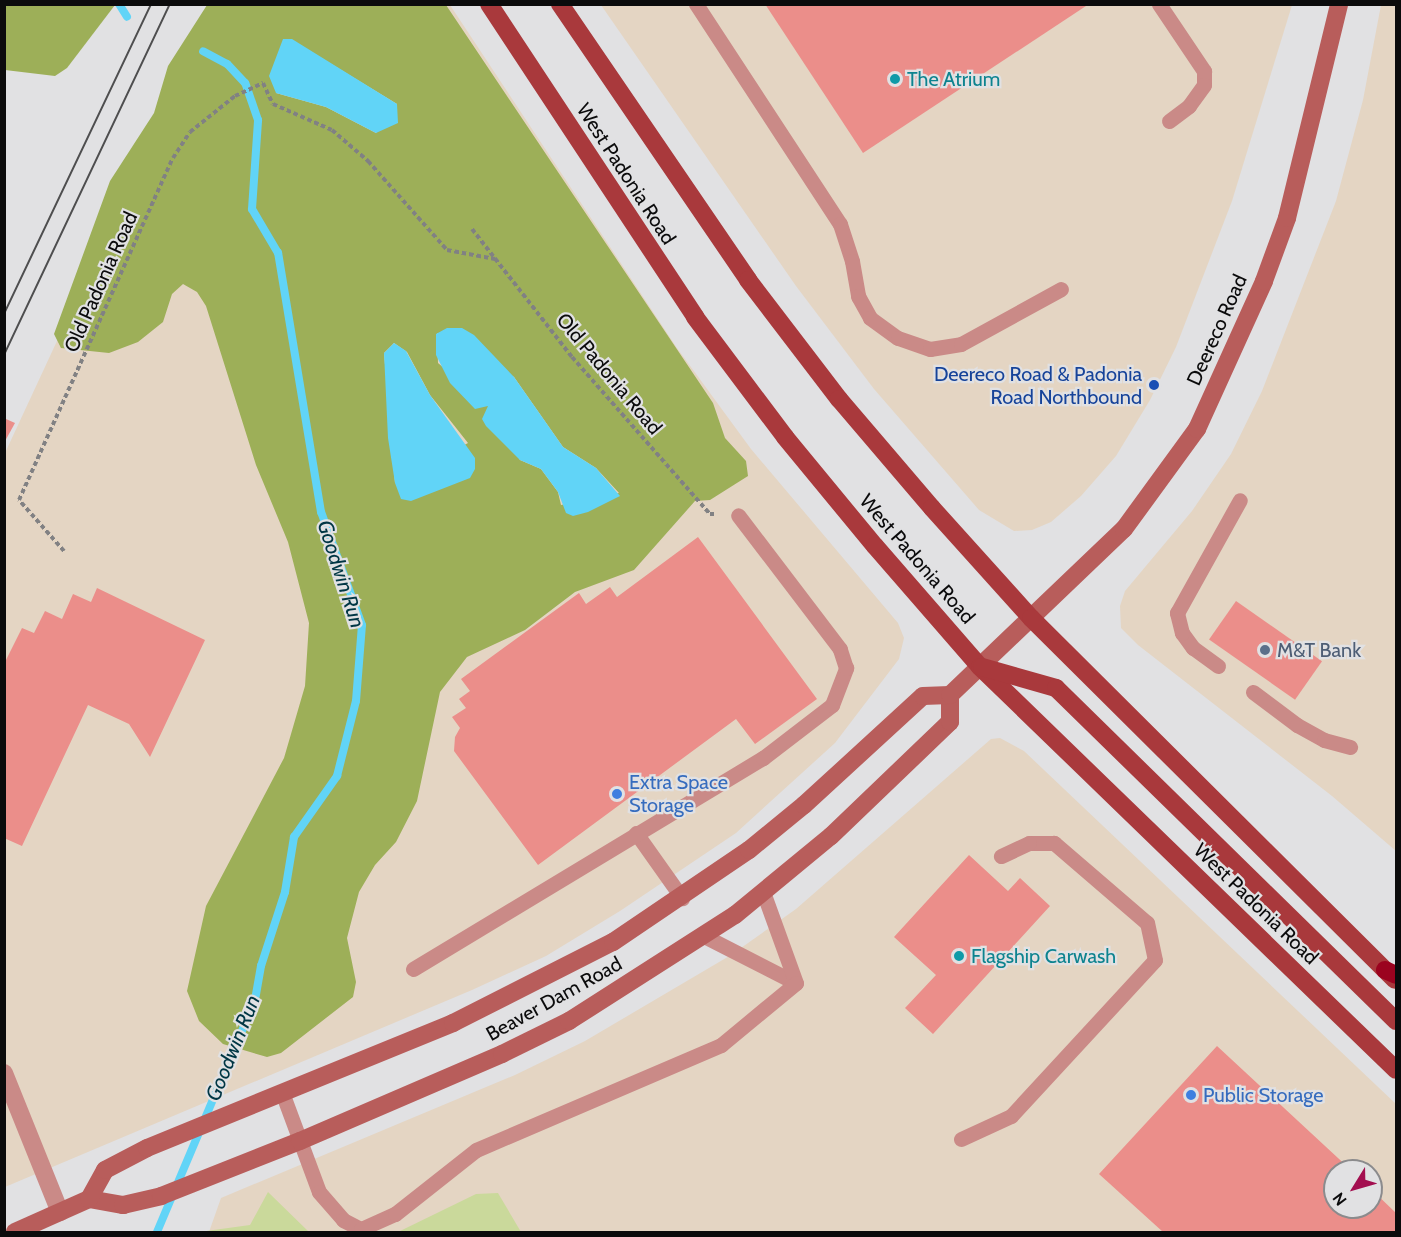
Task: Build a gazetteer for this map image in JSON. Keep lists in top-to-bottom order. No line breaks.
{"streets":{"main road":["West Padonia Road","Deereco Road","Beaver Dam Road"],"path":["Old Padonia Road"]},"crossings":[["West Padonia Road","Deereco Road"]],"water":["Goodwin Run"],"places":["The Atrium","Deereco Road & Padonia Road Northbound","M&T Bank","Extra Space Storage","Flagship Carwash","Public Storage"],"north":"bottom left"}
